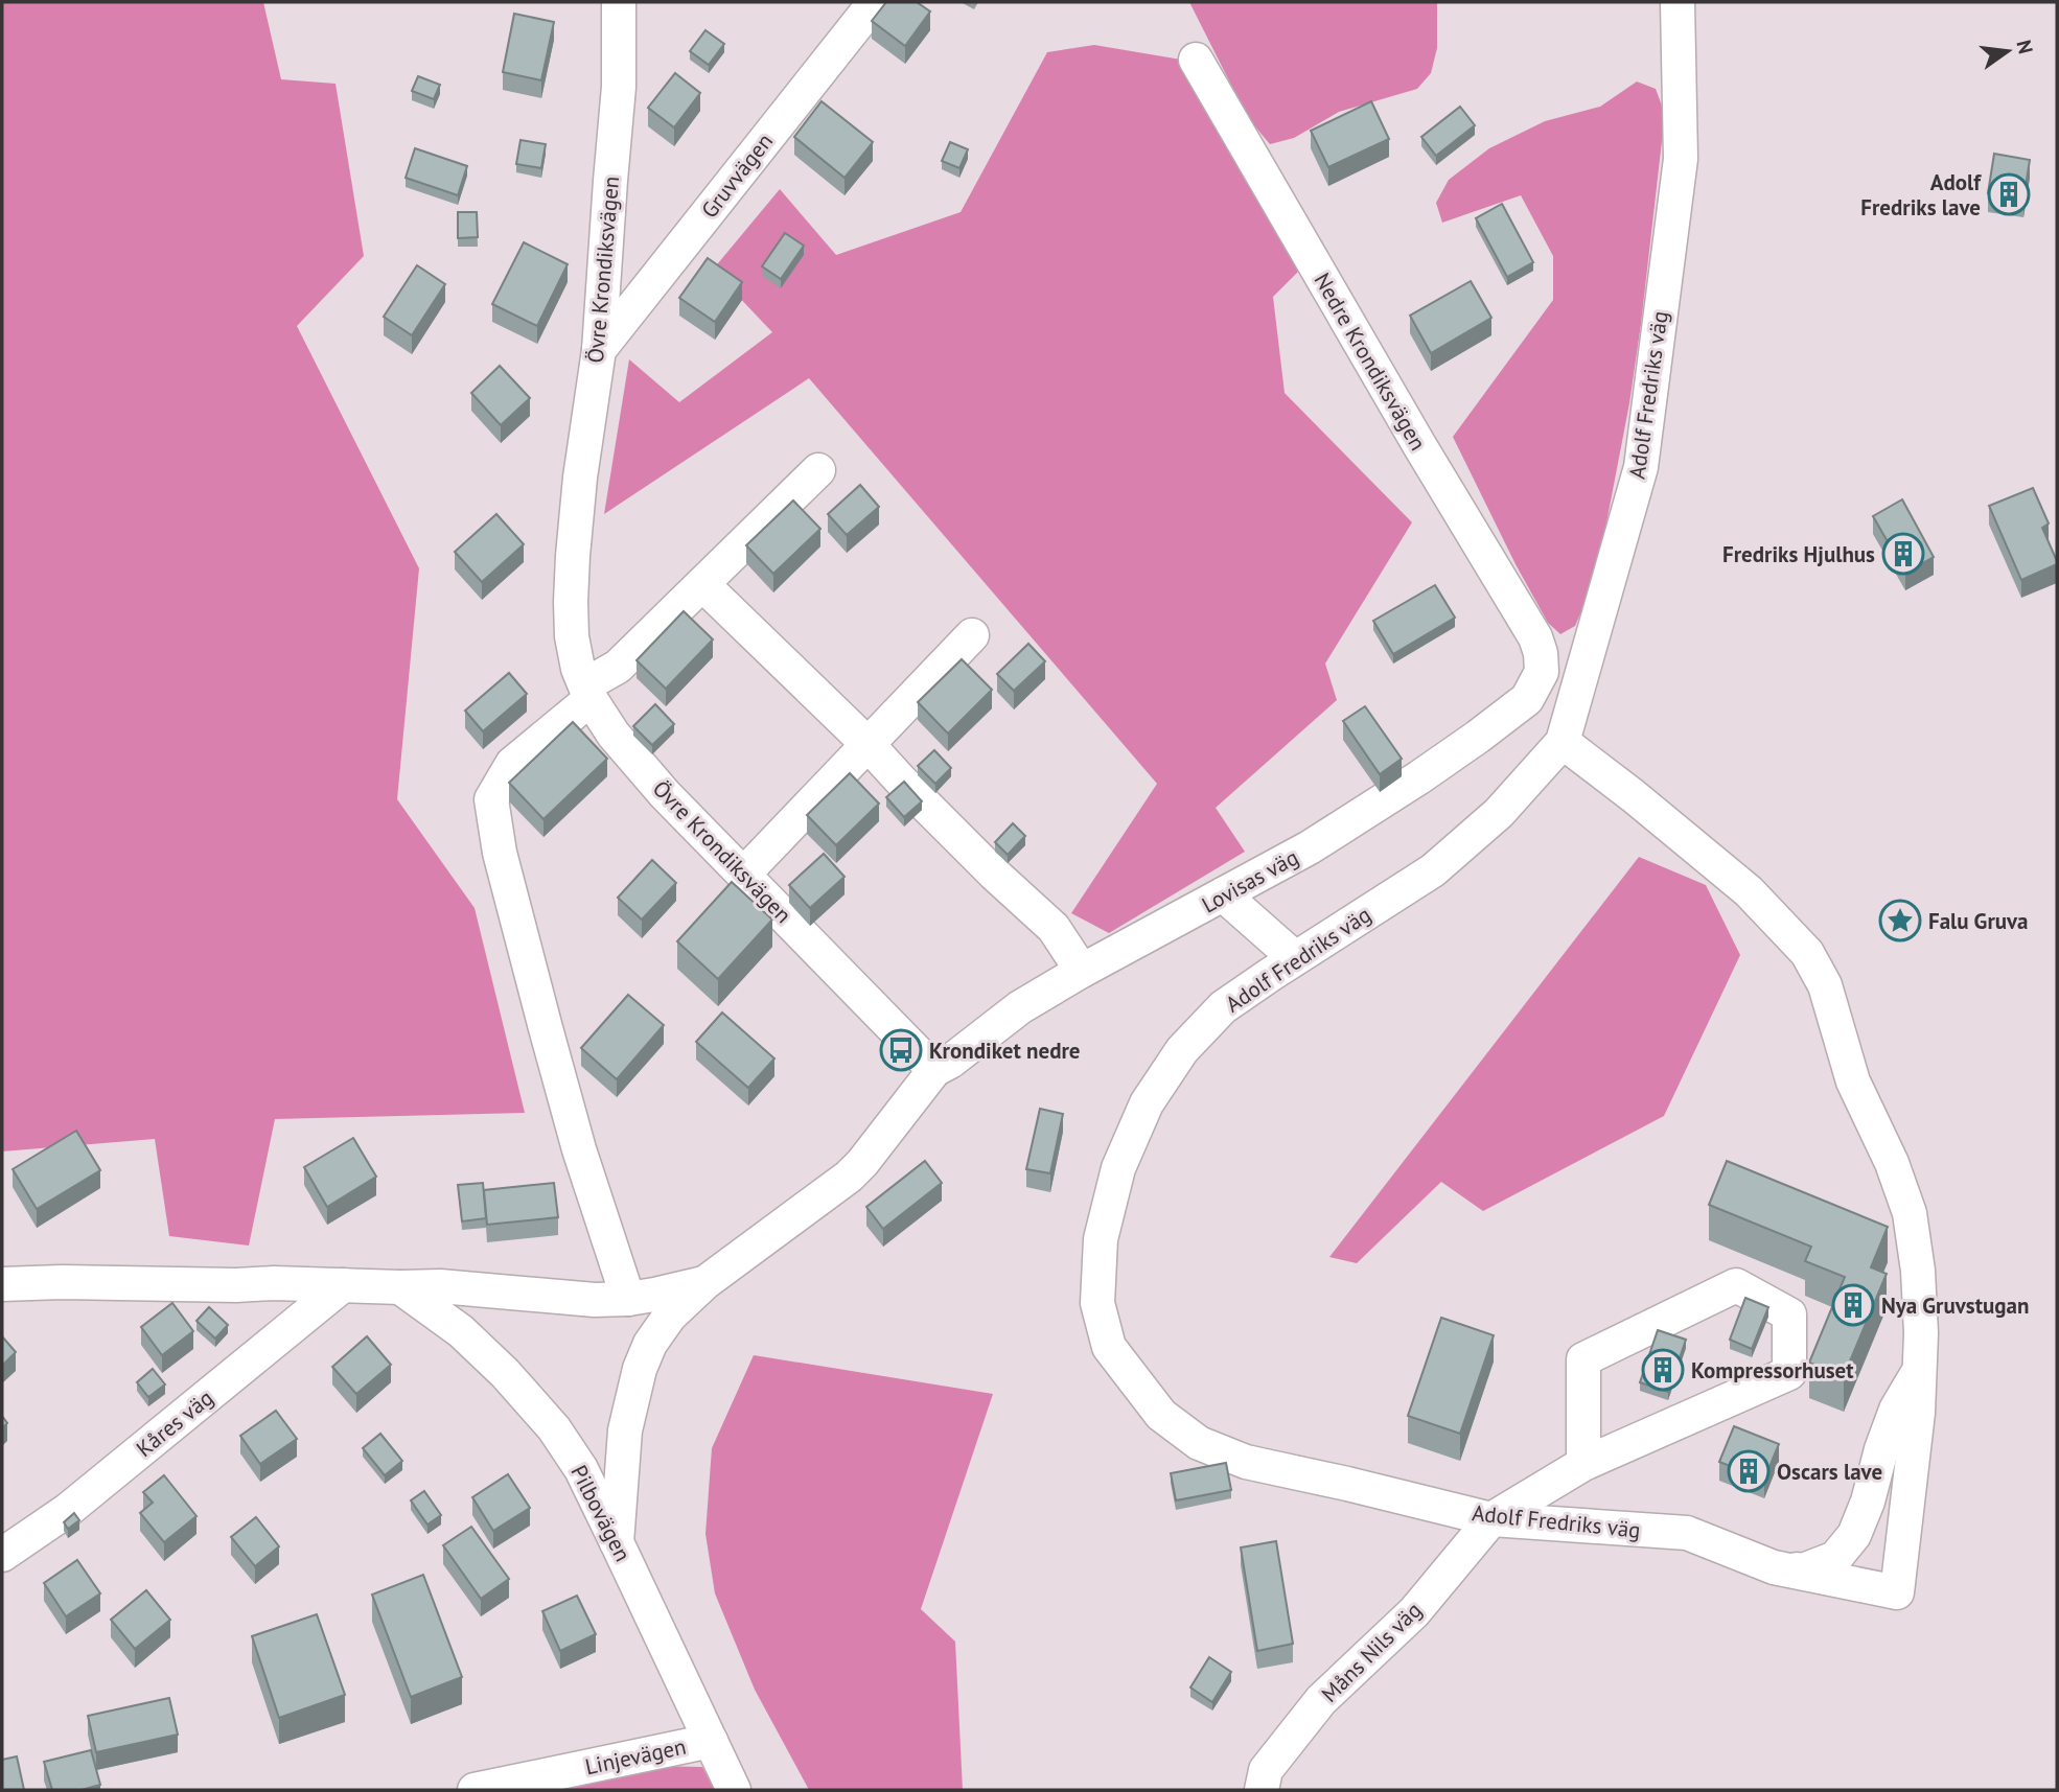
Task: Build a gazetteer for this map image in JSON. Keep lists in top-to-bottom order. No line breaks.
{"streets":{"street":["Gruvvägen","Övre Krondiksvägen","Nedre Krondiksvägen","Adolf Fredriks väg","Lovisas väg","Kåres väg","Pilbovägen","Måns Nils väg","Linjevägen"]},"crossings":[["Gruvvägen","Övre Krondiksvägen"],["Övre Krondiksvägen","Lovisas väg"],["Nedre Krondiksvägen","Lovisas väg"],["Adolf Fredriks väg","Måns Nils väg"],["Pilbovägen","Linjevägen"]],"places":{"building":["Adolf Fredriks lave","Fredriks Hjulhus","Nya Gruvstugan","Kompressorhuset","Oscars lave"],"place":["Falu Gruva"],"bus stop":["Krondiket nedre"]},"north":"right"}
